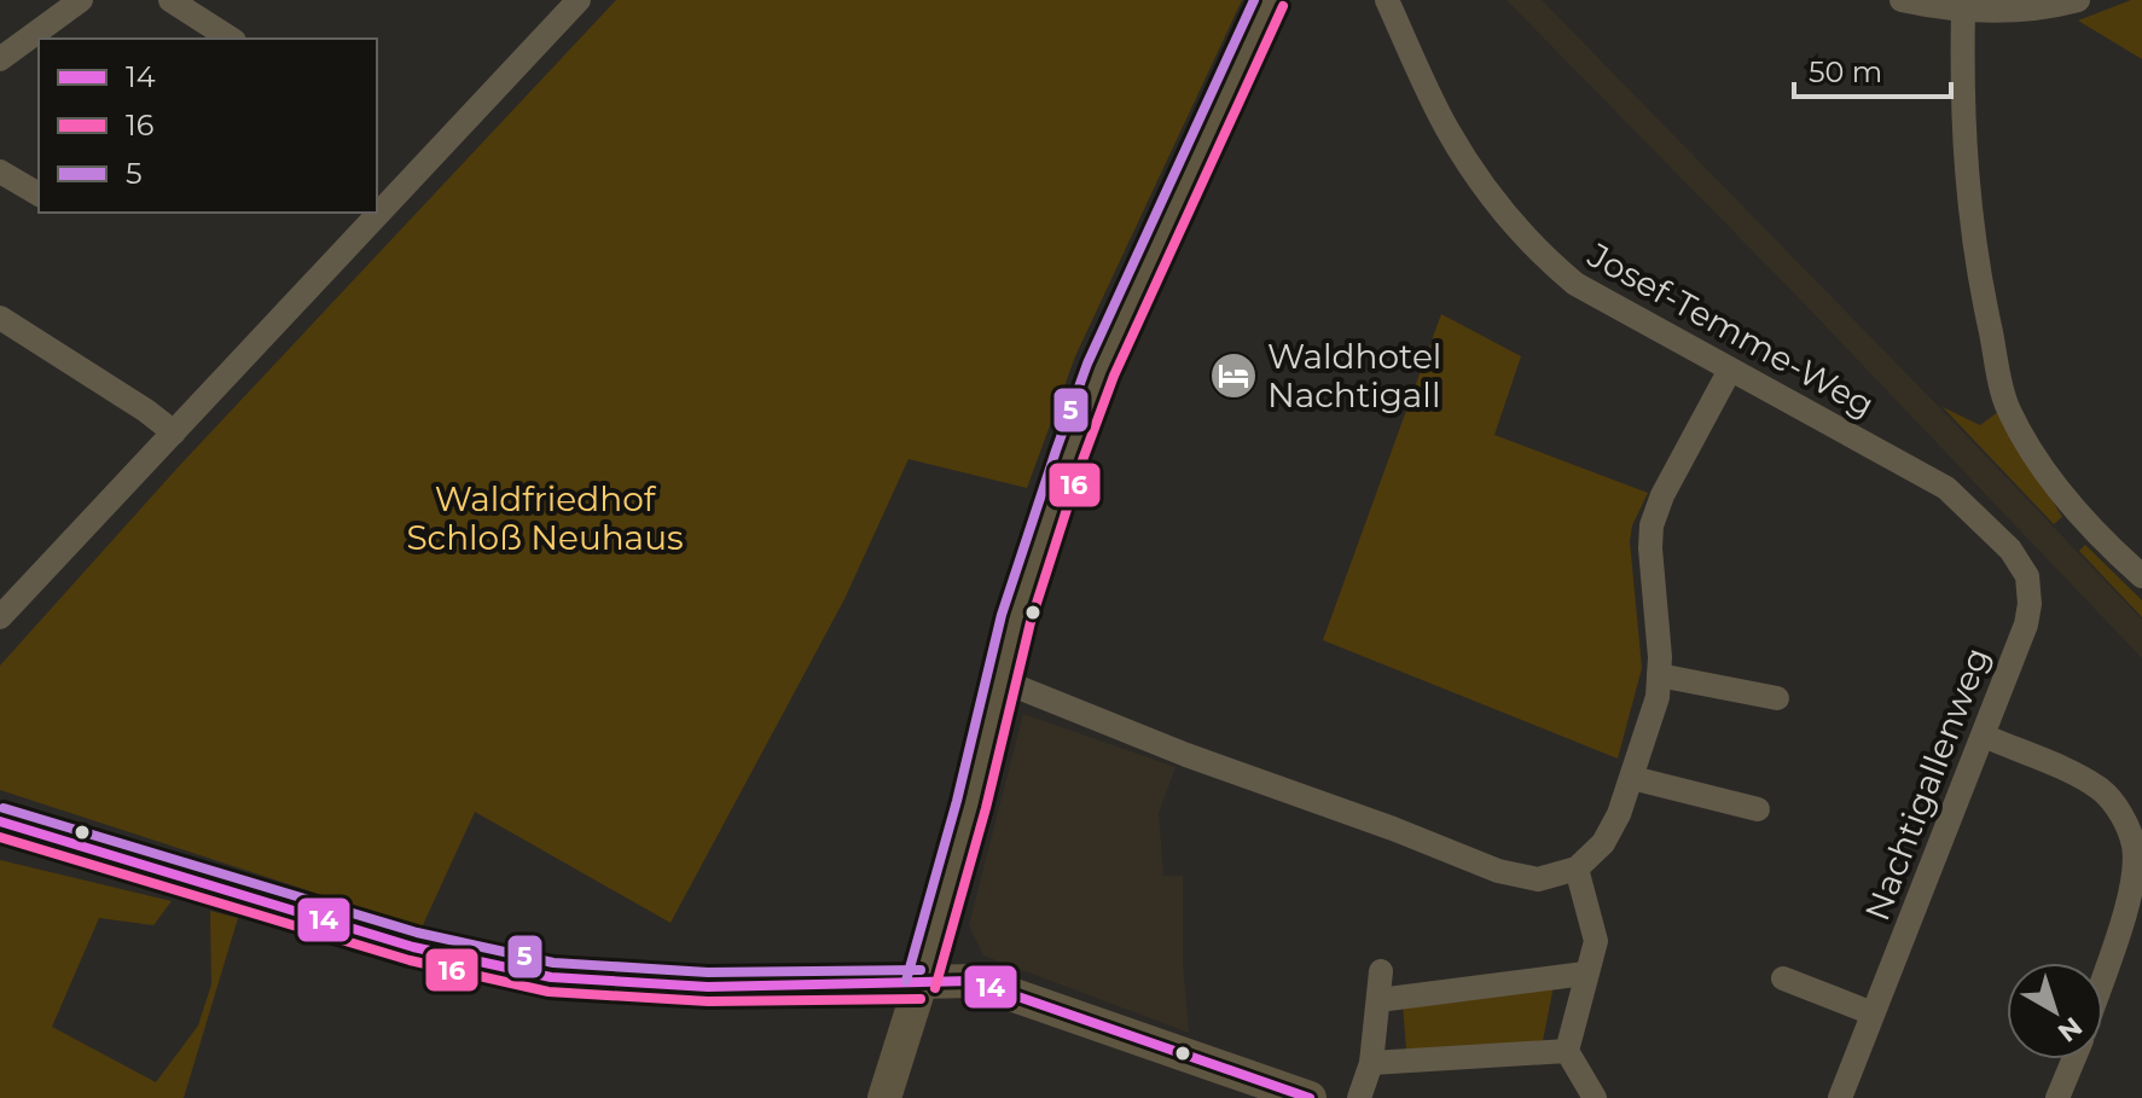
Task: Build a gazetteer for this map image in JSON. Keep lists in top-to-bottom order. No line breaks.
{"streets":{"street":["Josef-Temme-Weg","Nachtigallenweg"]},"crossings":[["Josef-Temme-Weg","Nachtigallenweg"]],"parks":["Waldfriedhof Schloß Neuhaus"],"places":{"hotel":["Waldhotel Nachtigall"]},"lines":["transit line 5","transit line 16","transit line 14"],"legend":["14","16","5"],"scale_bar":"50 m","north":"bottom right"}
